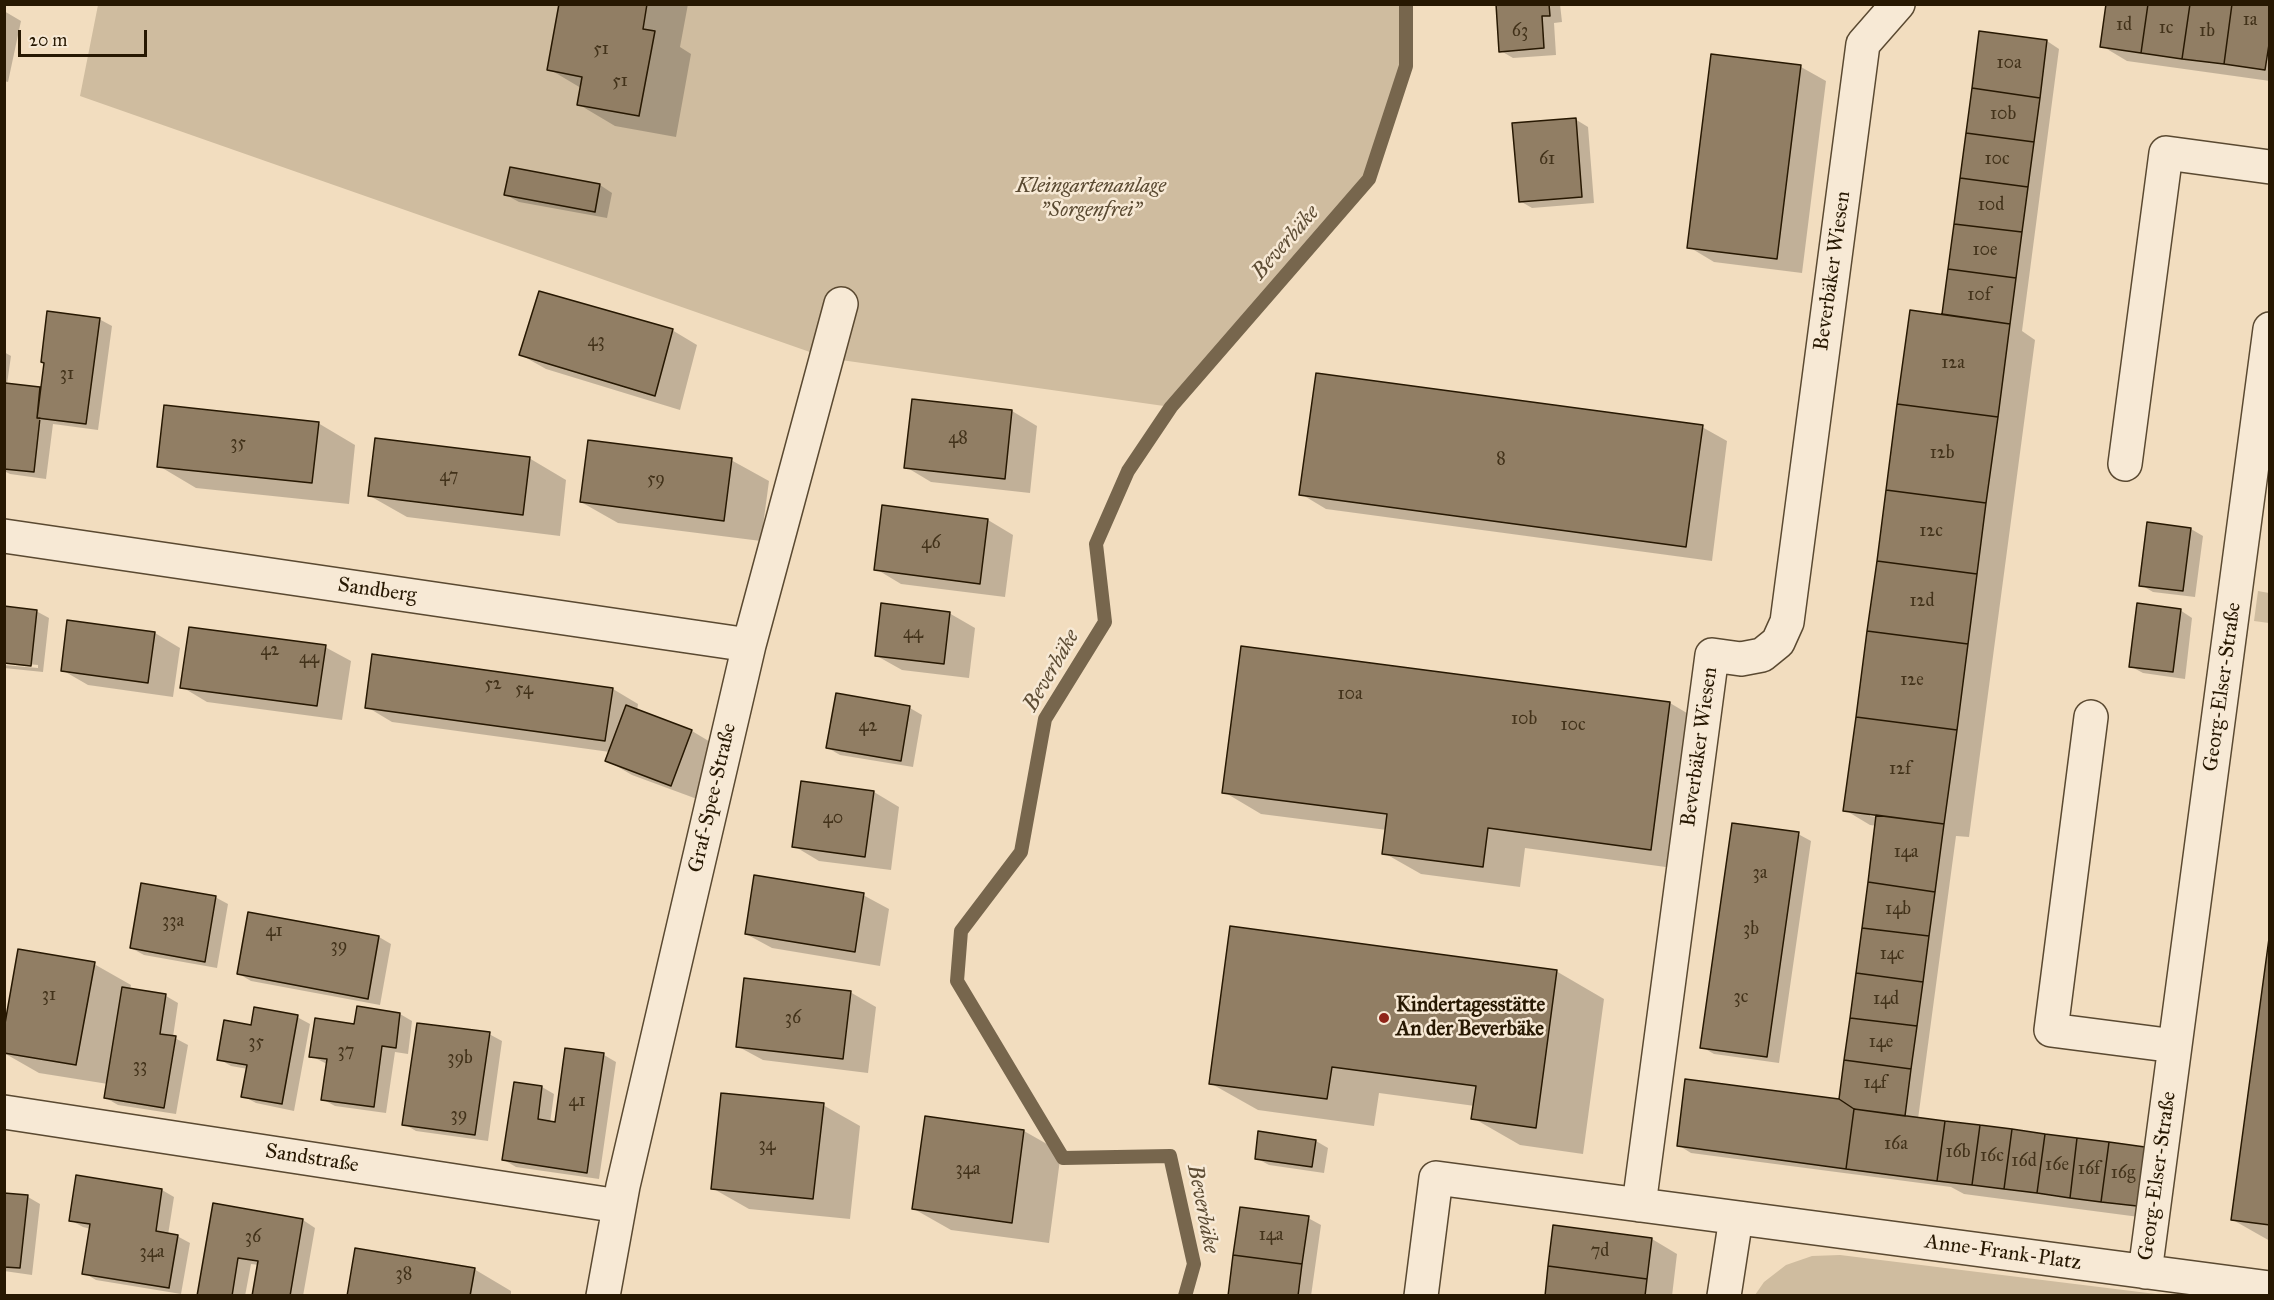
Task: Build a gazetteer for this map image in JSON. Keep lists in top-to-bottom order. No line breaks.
{"streets":{"street":["Beverbäker Wiesen","Sandberg","Georg-Elser-Straße","Graf-Spee-Straße","Sandstraße","Anne-Frank-Platz"]},"crossings":[["Beverbäker Wiesen","Anne-Frank-Platz"],["Sandberg","Graf-Spee-Straße"],["Georg-Elser-Straße","Anne-Frank-Platz"],["Graf-Spee-Straße","Sandstraße"]],"water":["Beverbäke"],"parks":["Kleingartenanlage \"Sorgenfrei\""],"places":["Kindertagesstätte An der Beverbäke"],"house_numbers":["1a","1d","1c","63","1b","51","10a","51","10b","61","10c","10d","10e","10f","43","12a","31","48","35","12b","8","47","59","12c","46","12d","44","42","44","12e","52","54","10a","10b","10c","42","12f","40","14a","3a","14b","33a","3b","41","39","14c","31","3c","14d","36","35","14e","37","39b","33","14f","41","39","16a","34","16b","16c","16d","16e","34a","16f","16g","14a","36","7d","34a","38"],"scale_bar":"20 m"}
